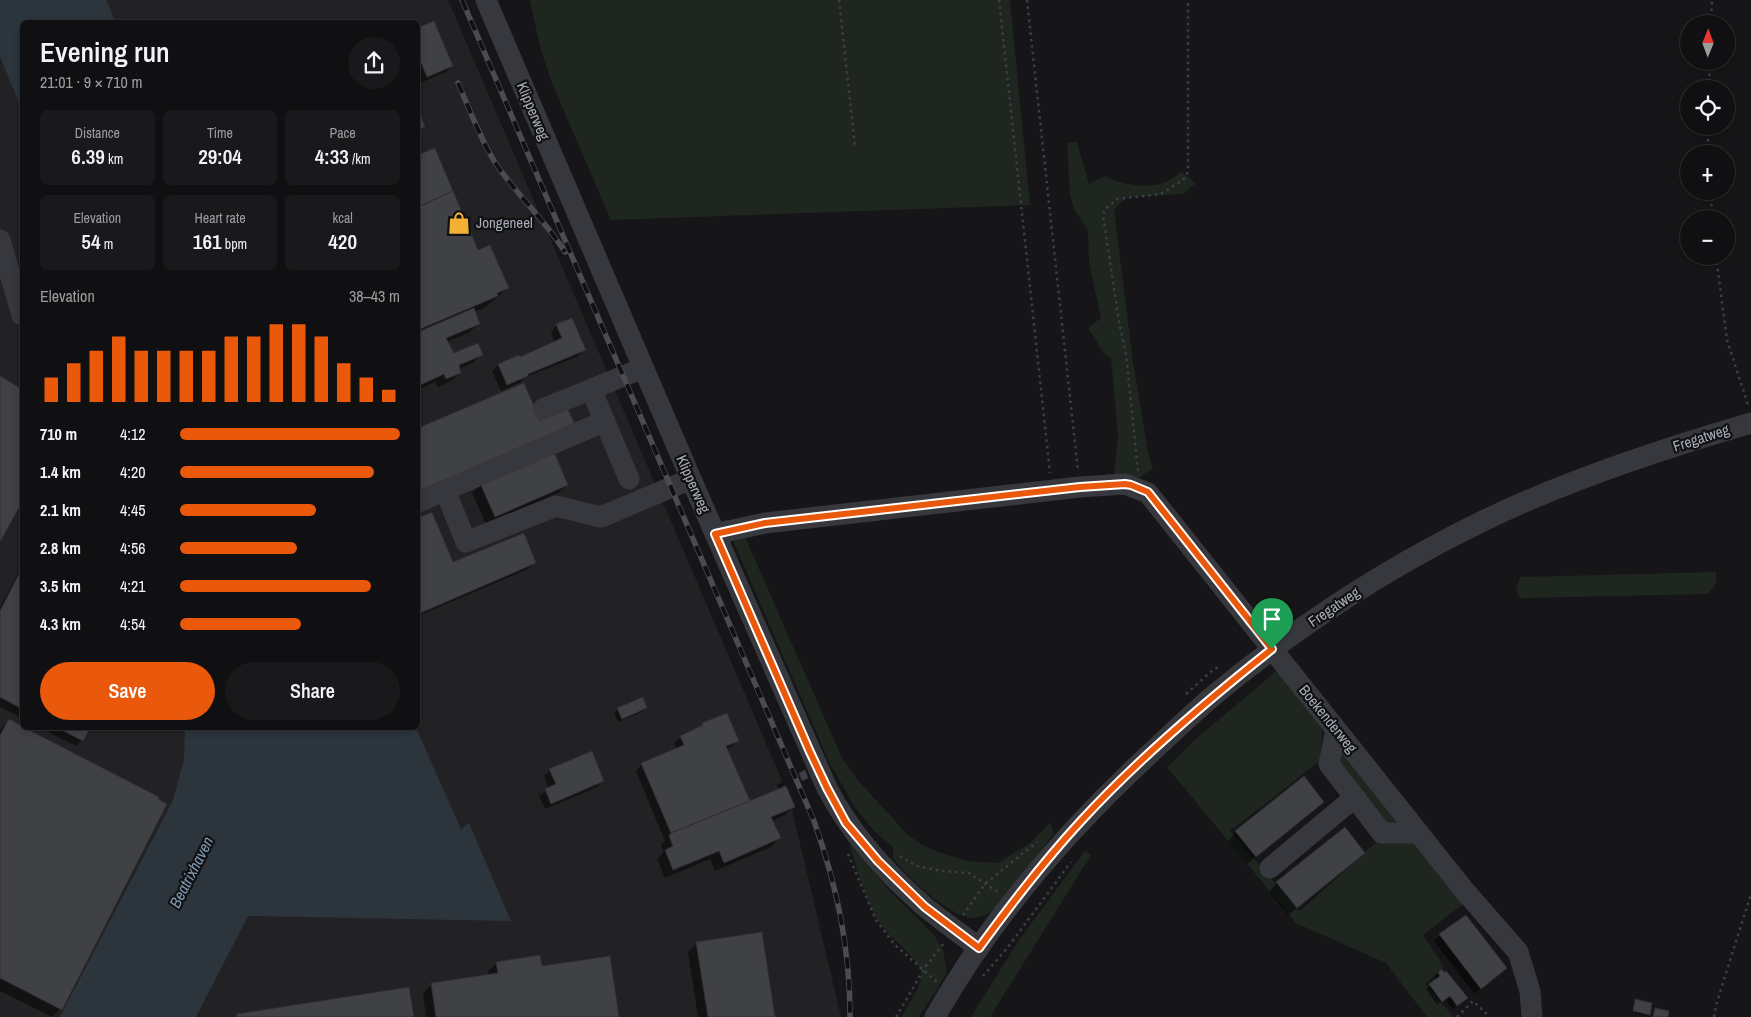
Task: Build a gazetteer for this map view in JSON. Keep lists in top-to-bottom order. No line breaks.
{"streets":{"street":["Klipperweg","Fregatweg","Boekenderweg"]},"crossings":[["Klipperweg","Fregatweg"],["Klipperweg","Boekenderweg"],["Fregatweg","Boekenderweg"]],"water":["Beatrixhaven"],"places":{"shop":["Jongeneel"]},"north":"top","page":{"map_buttons":["+","−"],"heading":["Evening run","21:01 · 9 × 710 m"],"stats":[["Distance","6.39 km"],["Time","29:04"],["Pace","4:33 /km"],["Elevation","54 m"],["Heart rate","161 bpm"],["kcal","420"]],"chart":["Elevation","38–43 m"],"list":[{"name":"710 m","note":"4:12"},{"name":"1.4 km","note":"4:20"},{"name":"2.1 km","note":"4:45"},{"name":"2.8 km","note":"4:56"},{"name":"3.5 km","note":"4:21"},{"name":"4.3 km","note":"4:54"}],"buttons":["Save","Share"]}}
